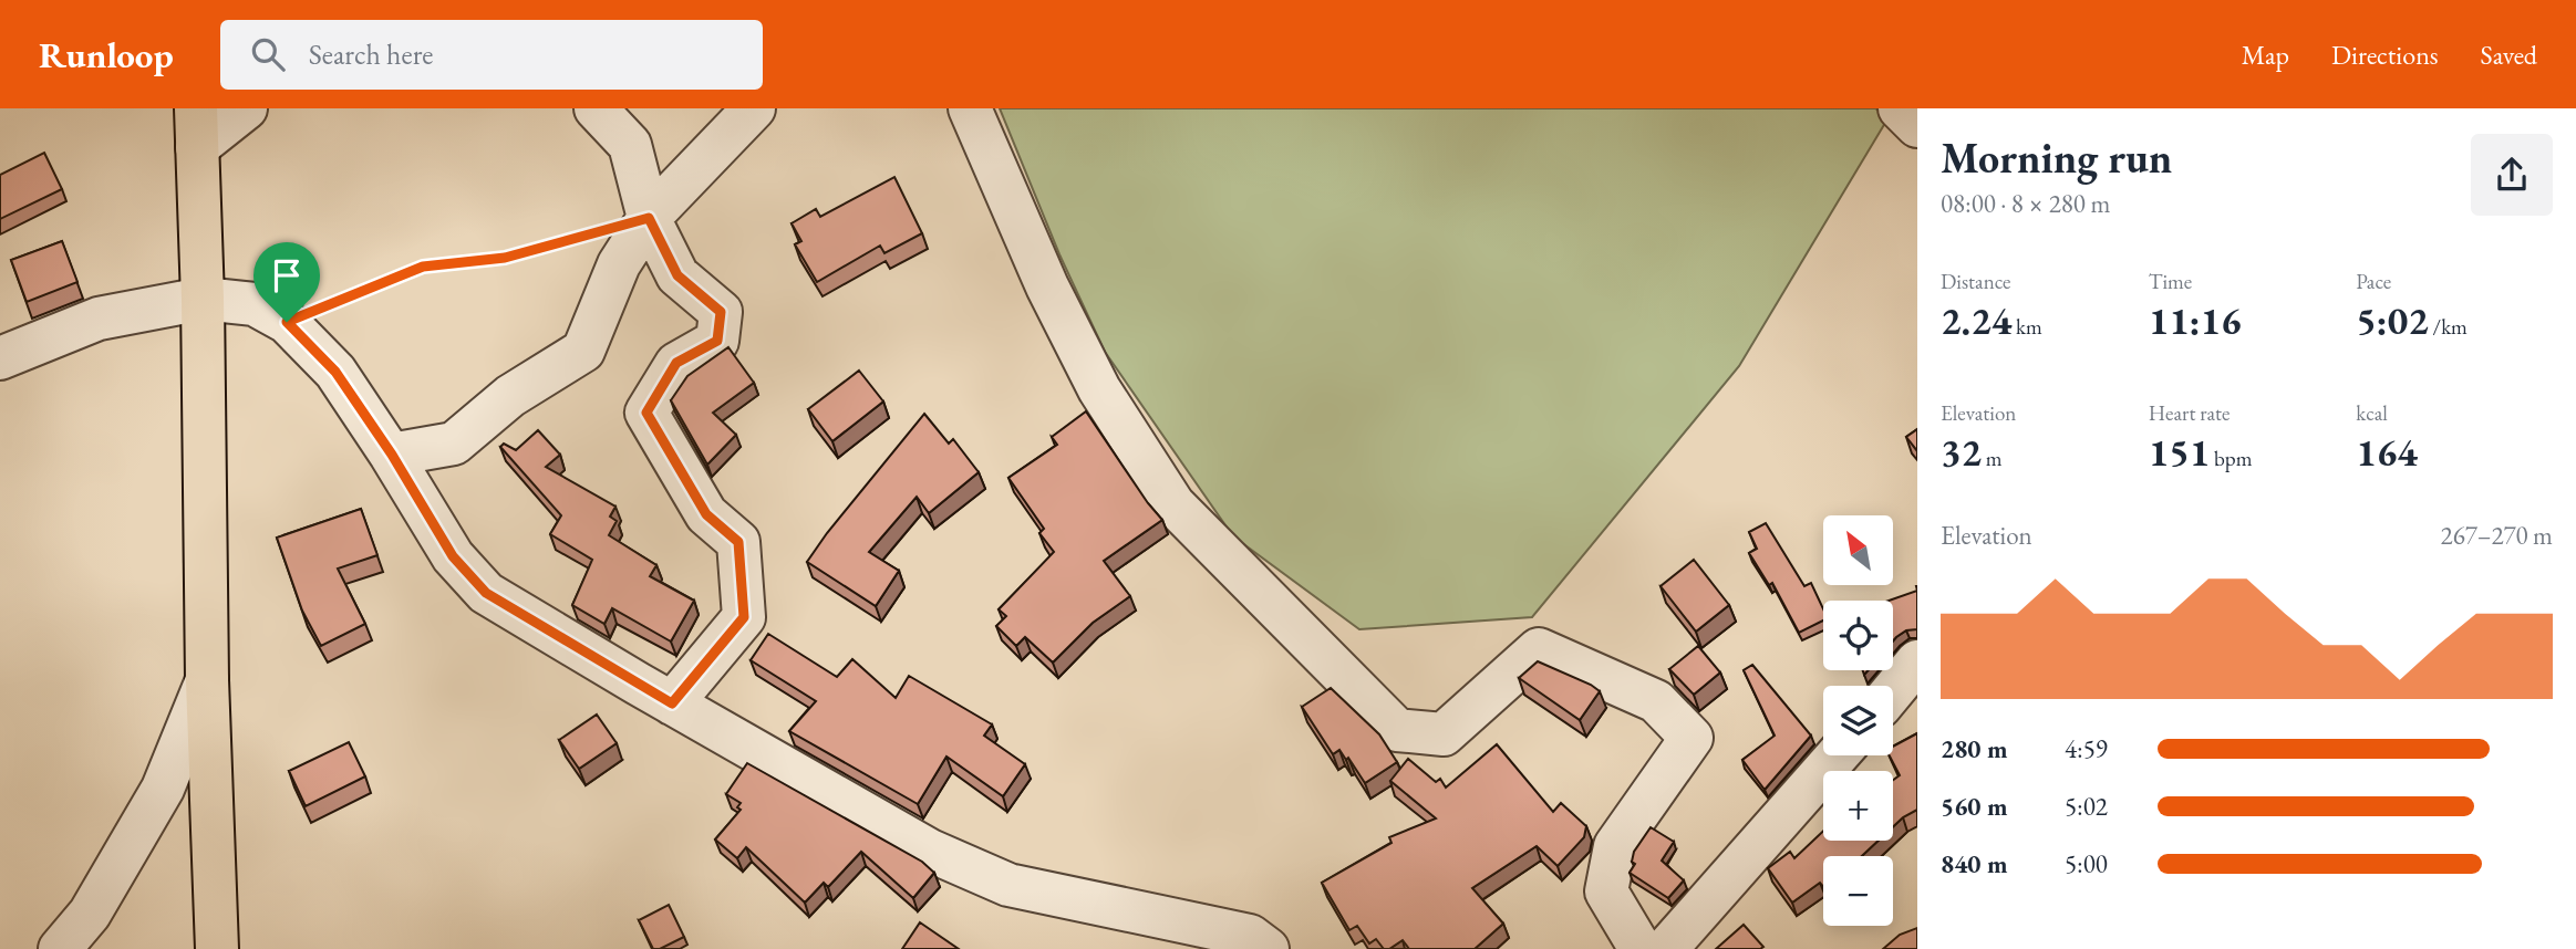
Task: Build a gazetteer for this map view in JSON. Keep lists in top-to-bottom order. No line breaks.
{"north":"top left","page":{"header":"Runloop","search":"Search here","nav":["Map","Directions","Saved"],"heading":["Morning run","08:00 · 8 × 280 m"],"stats":[["Distance","2.24 km"],["Time","11:16"],["Pace","5:02 /km"],["Elevation","32 m"],["Heart rate","151 bpm"],["kcal","164"]],"chart":["Elevation","267–270 m"],"map_buttons":["+","−"],"list":[{"name":"280 m","note":"4:59"},{"name":"560 m","note":"5:02"},{"name":"840 m","note":"5:00"}]}}
